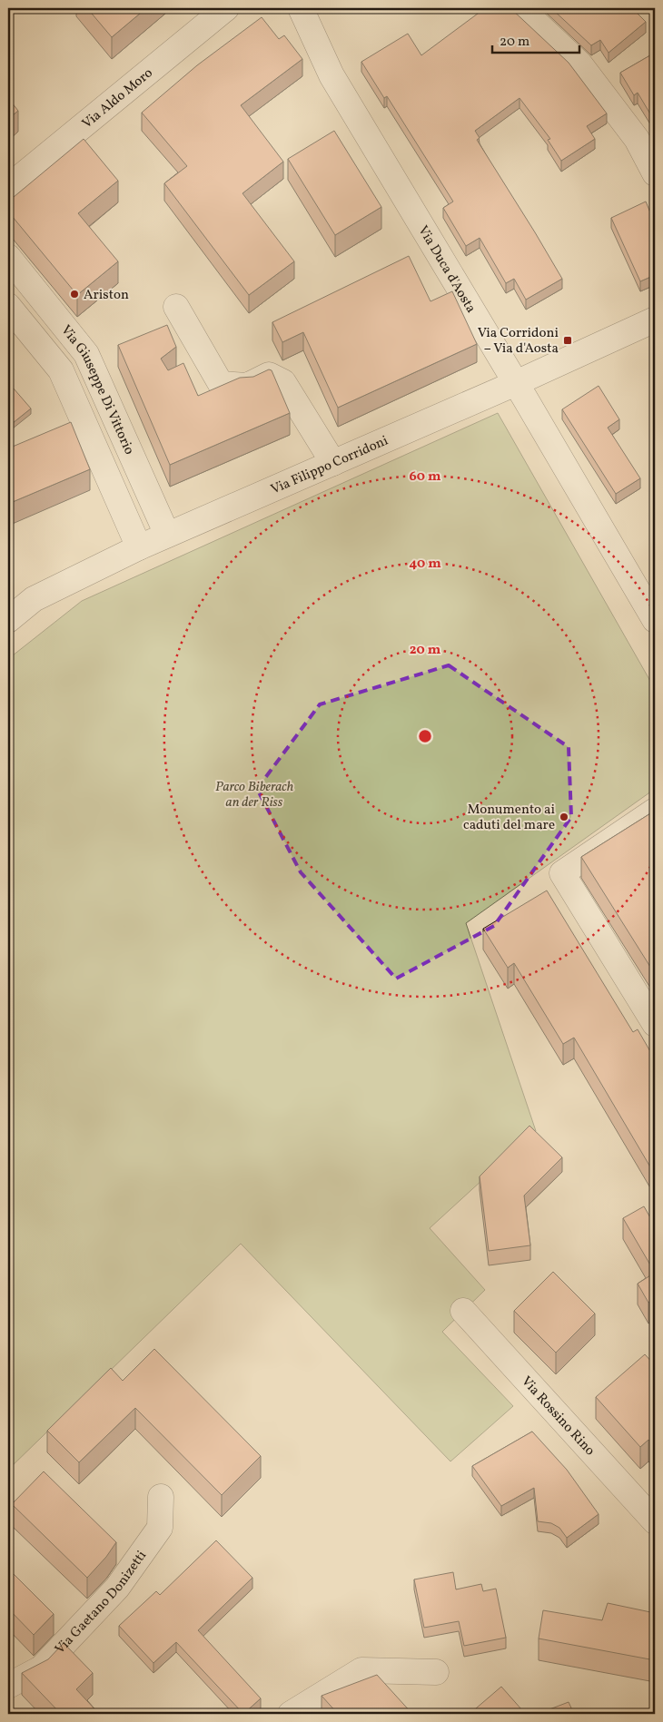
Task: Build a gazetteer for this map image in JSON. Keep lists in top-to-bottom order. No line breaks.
{"streets":{"street":["Via Aldo Moro","Via Duca d'Aosta","Via Giuseppe Di Vittorio","Via Filippo Corridoni","Via Rossino Rino","Via Gaetano Donizetti"]},"crossings":[["Via Duca d'Aosta","Via Filippo Corridoni"],["Via Giuseppe Di Vittorio","Via Filippo Corridoni"]],"parks":["Parco Biberach an der Riss"],"places":{"other":["Ariston","Monumento ai caduti del mare"],"transit":["Via Corridoni – Via d'Aosta"]},"scale_bar":"20 m","rings":["60 m","40 m","20 m"]}
